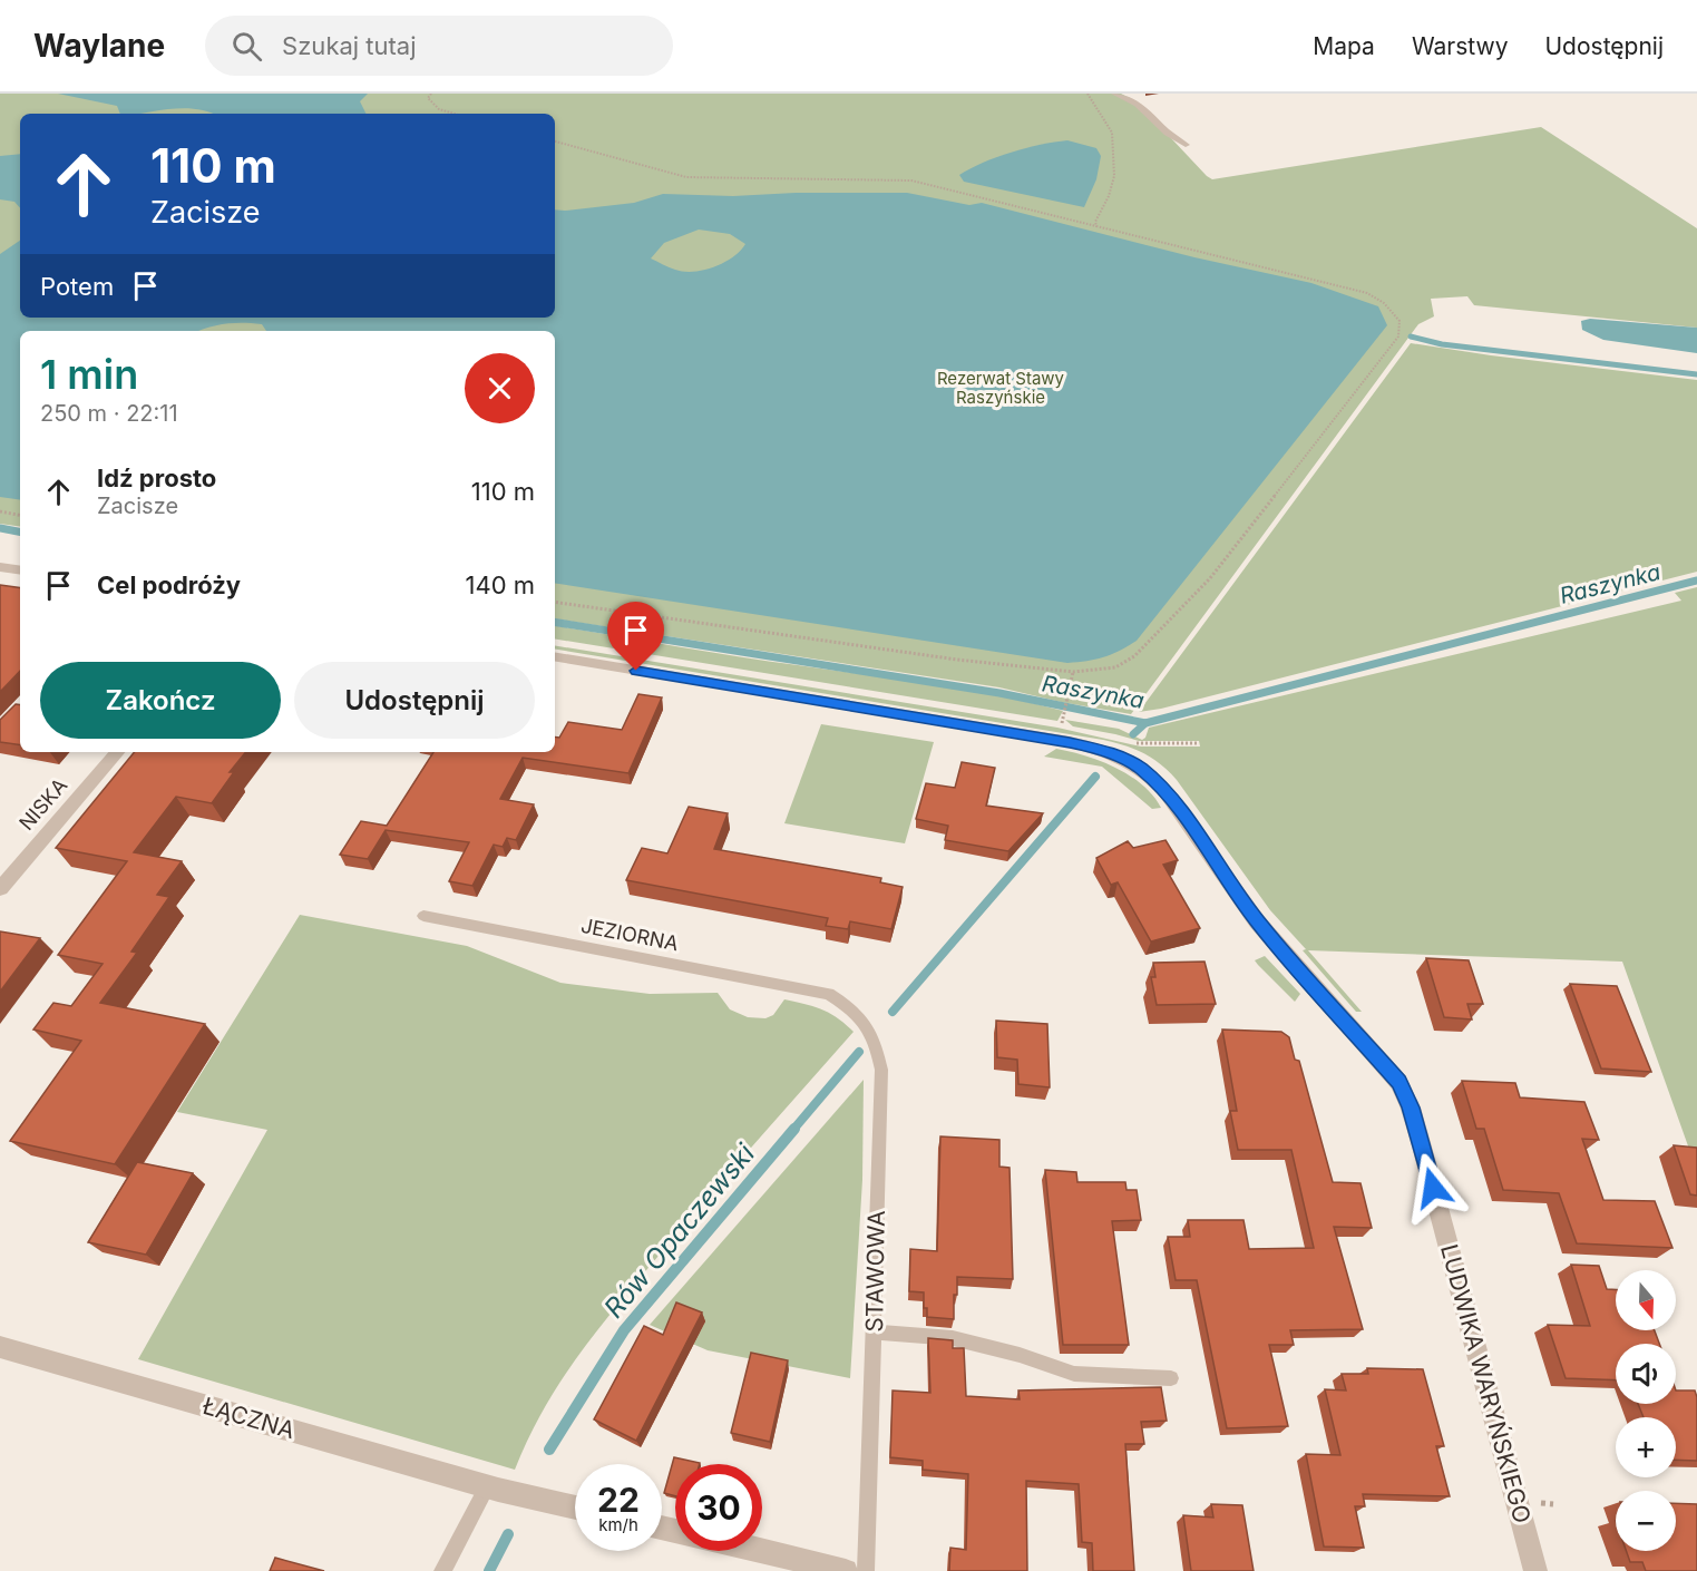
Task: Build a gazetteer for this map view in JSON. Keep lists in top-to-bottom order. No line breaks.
{"streets":{"street":["NISKA","LUDWIKA WARYŃSKIEGO","ŁĄCZNA"],"lane":["JEZIORNA","STAWOWA"]},"crossings":[["JEZIORNA","STAWOWA"]],"water":["Raszynka","Rów Opaczewski"],"parks":["Rezerwat Stawy Raszyńskie"],"north":"bottom","page":{"header":"Waylane","search":"Szukaj tutaj","nav":["Mapa","Warstwy","Udostępnij"],"turn":["110 m","Zacisze"],"then":"Potem","heading":["1 min","250 m · 22:11"],"list":[{"name":"Idź prosto","note":"Zacisze","value":"110 m"},{"name":"Cel podróży","value":"140 m"}],"buttons":["Zakończ","Udostępnij"],"map_buttons":["+","−"],"speed":"22 km/h","limit":"30"}}
